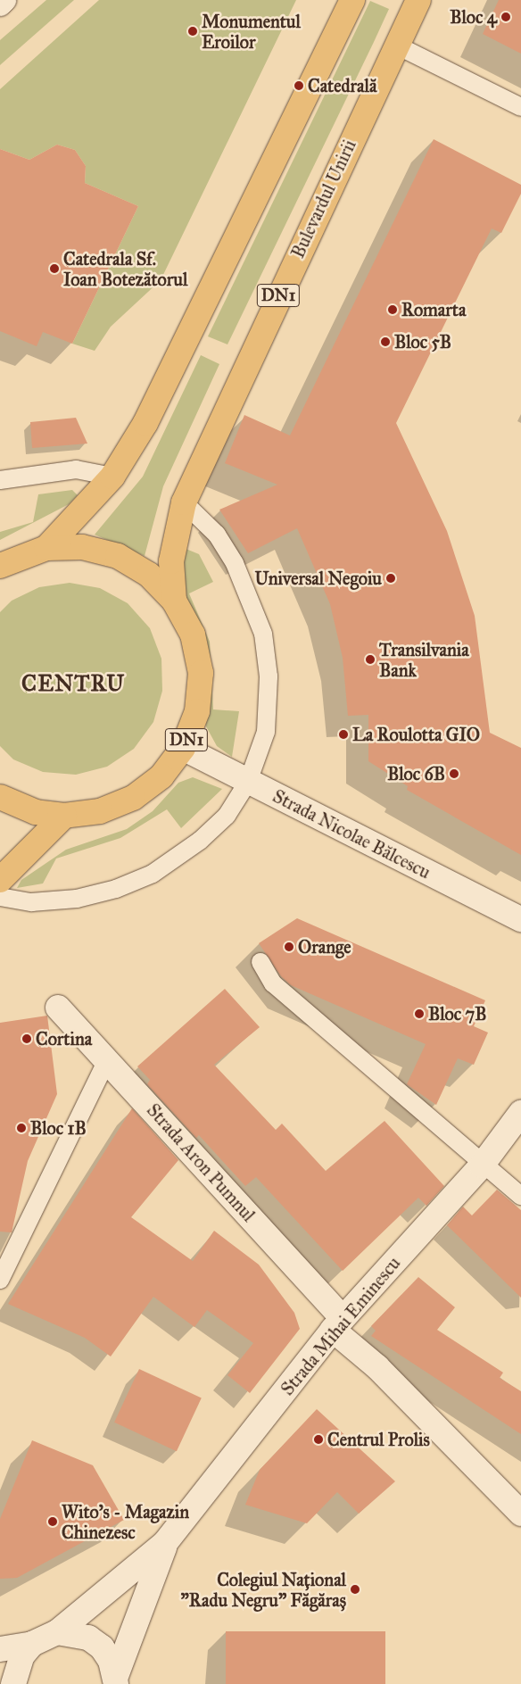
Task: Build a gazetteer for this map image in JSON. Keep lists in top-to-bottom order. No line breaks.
{"streets":{"main road":["Bulevardul Unirii","DN1","Strada Nicolae Bălcescu","Strada Aron Pumnul","Strada Mihai Eminescu"]},"crossings":[["Bulevardul Unirii","Strada Nicolae Bălcescu"],["Strada Aron Pumnul","Strada Mihai Eminescu"]],"districts":["CENTRU"],"places":["Bloc 4","Monumentul Eroilor","Catedrală","Catedrala Sf. Ioan Botezătorul","Romarta","Bloc 5B","Universal Negoiu","Transilvania Bank","La Roulotta GIO","Bloc 6B","Orange","Bloc 7B","Cortina","Bloc 1B","Centrul Prolis","Wito's - Magazin Chinezesc","Colegiul Național \"Radu Negru\" Făgăraș"]}
